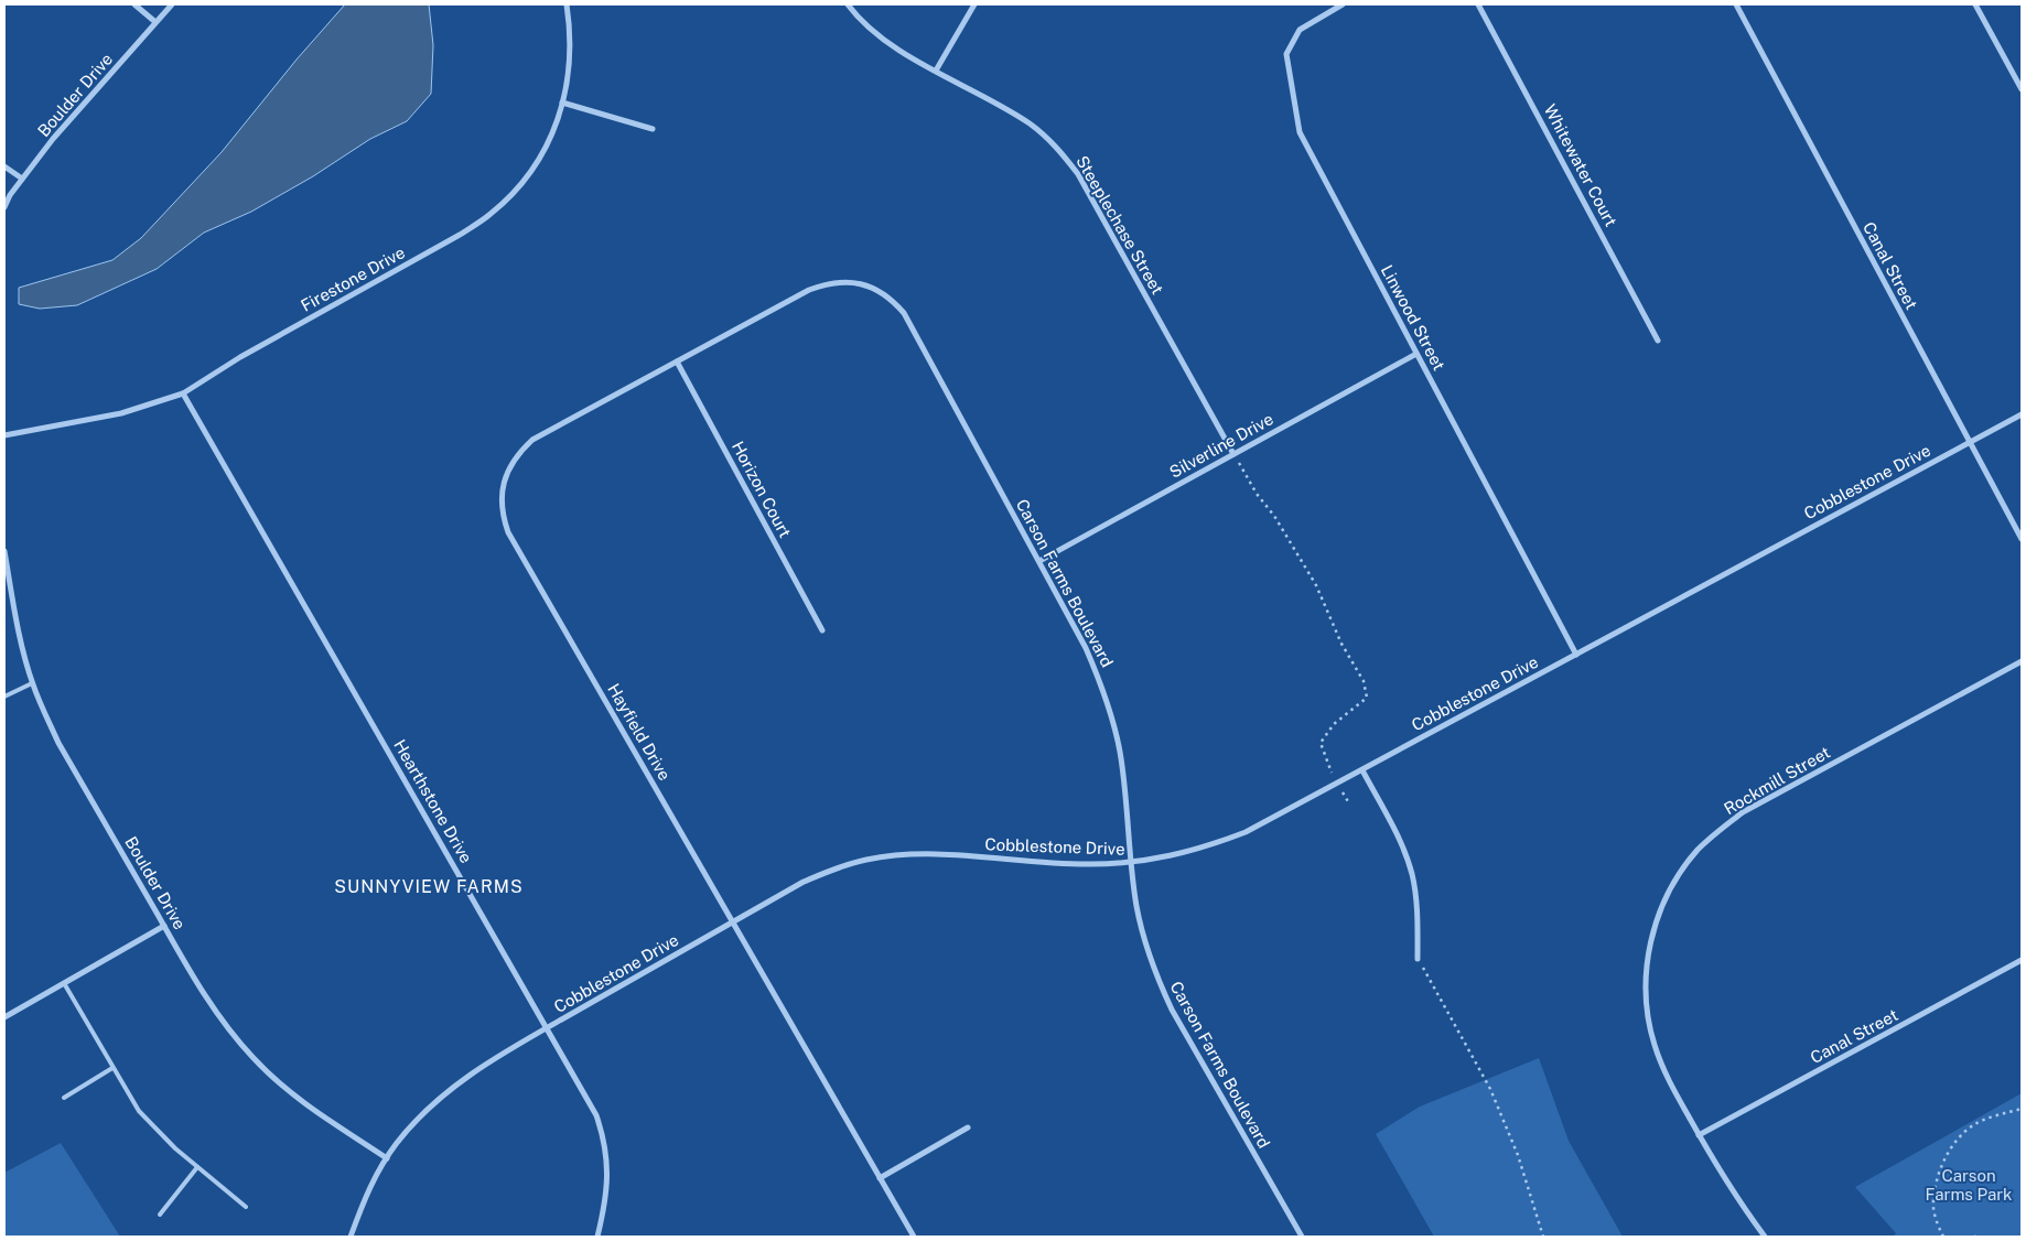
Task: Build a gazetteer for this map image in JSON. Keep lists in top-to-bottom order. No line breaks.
{"streets":{"street":["Boulder Drive","Whitewater Court","Steeplechase Street","Canal Street","Firestone Drive","Linwood Street","Silverline Drive","Cobblestone Drive","Horizon Court","Carson Farms Boulevard","Hayfield Drive","Rockmill Street","Hearthstone Drive"]},"crossings":[["Boulder Drive","Cobblestone Drive"],["Steeplechase Street","Silverline Drive"],["Canal Street","Cobblestone Drive"],["Canal Street","Rockmill Street"],["Firestone Drive","Hearthstone Drive"],["Linwood Street","Silverline Drive"],["Linwood Street","Cobblestone Drive"],["Silverline Drive","Carson Farms Boulevard"],["Cobblestone Drive","Carson Farms Boulevard"],["Cobblestone Drive","Hayfield Drive"],["Cobblestone Drive","Hearthstone Drive"],["Horizon Court","Carson Farms Boulevard"],["Horizon Court","Hayfield Drive"],["Carson Farms Boulevard","Hayfield Drive"]],"districts":["SUNNYVIEW FARMS"],"parks":["Carson Farms Park"]}
